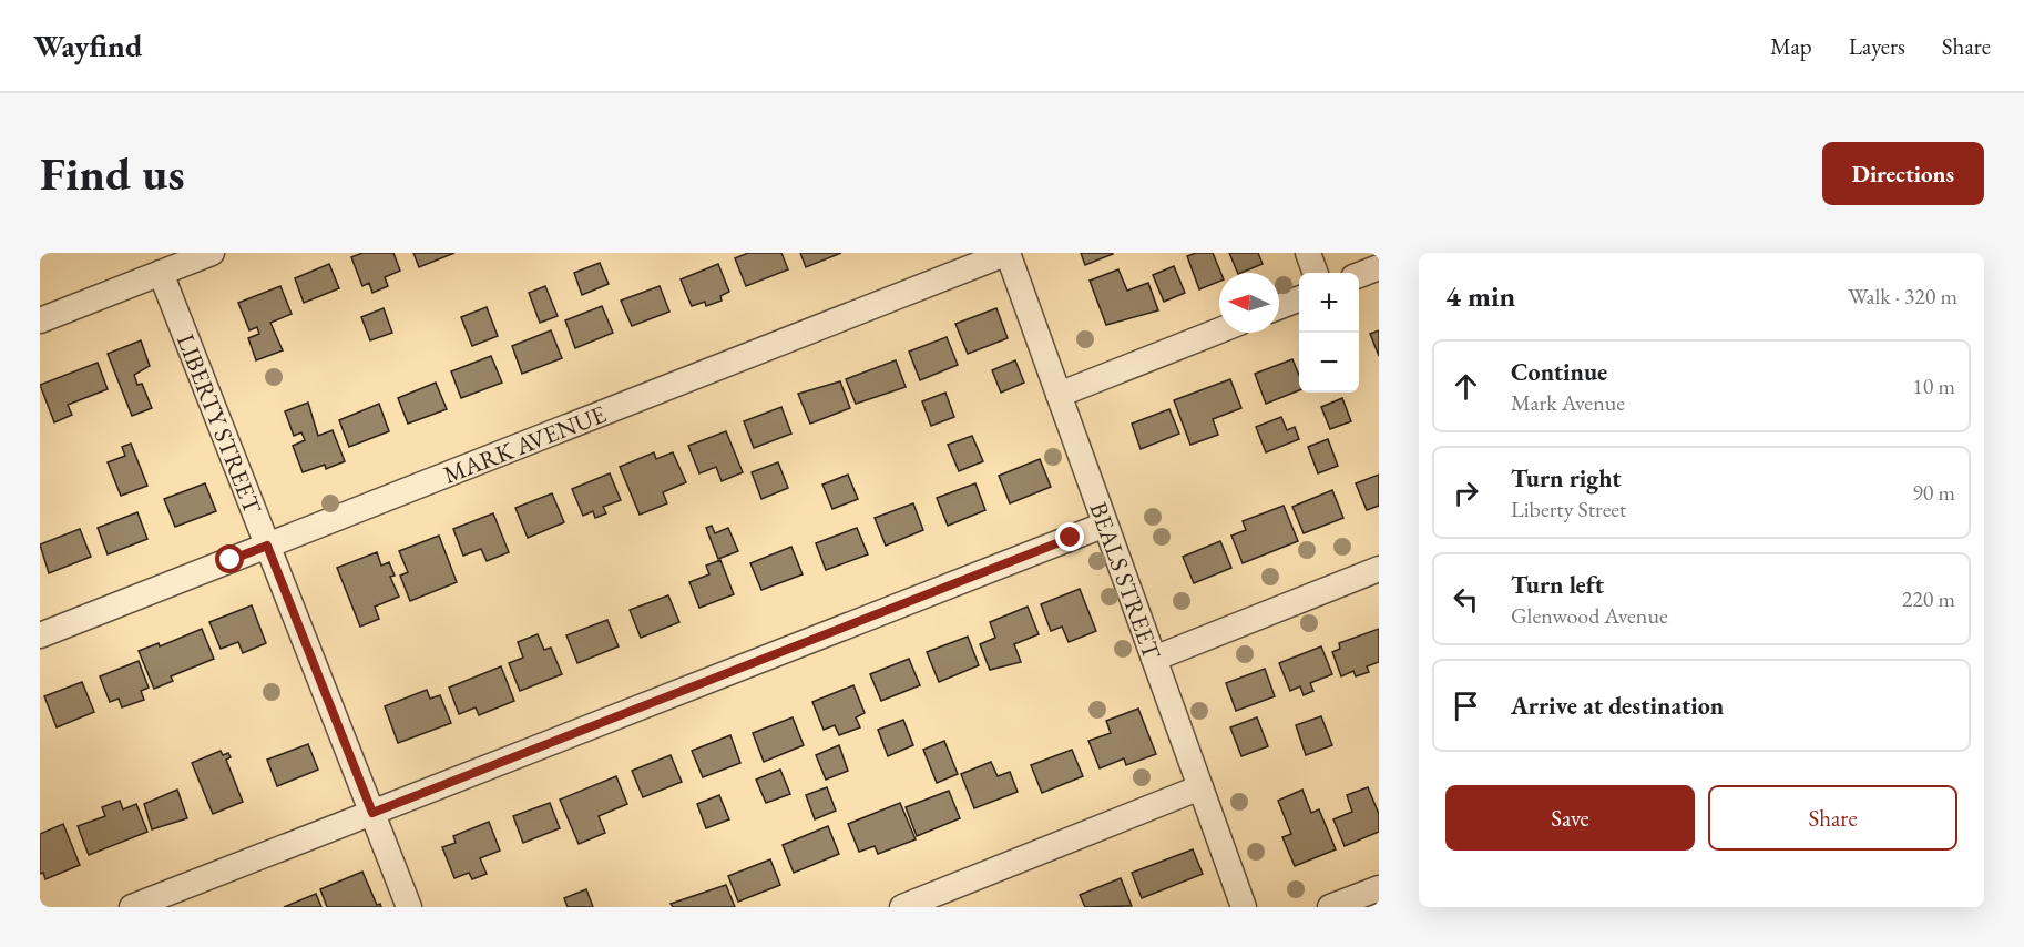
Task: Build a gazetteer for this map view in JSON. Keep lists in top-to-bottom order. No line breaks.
{"streets":{"street":["LIBERTY STREET","MARK AVENUE","BEALS STREET"]},"crossings":[["LIBERTY STREET","MARK AVENUE"],["MARK AVENUE","BEALS STREET"]],"north":"left","page":{"header":"Wayfind","nav":["Map","Layers","Share"],"buttons":["Directions",["Save","Share"]],"title":"Find us","heading":["4 min","Walk · 320 m"],"map_buttons":["+","−"],"list":[["Continue","Mark Avenue","10 m"],["Turn right","Liberty Street","90 m"],["Turn left","Glenwood Avenue","220 m"],"Arrive at destination"]}}
